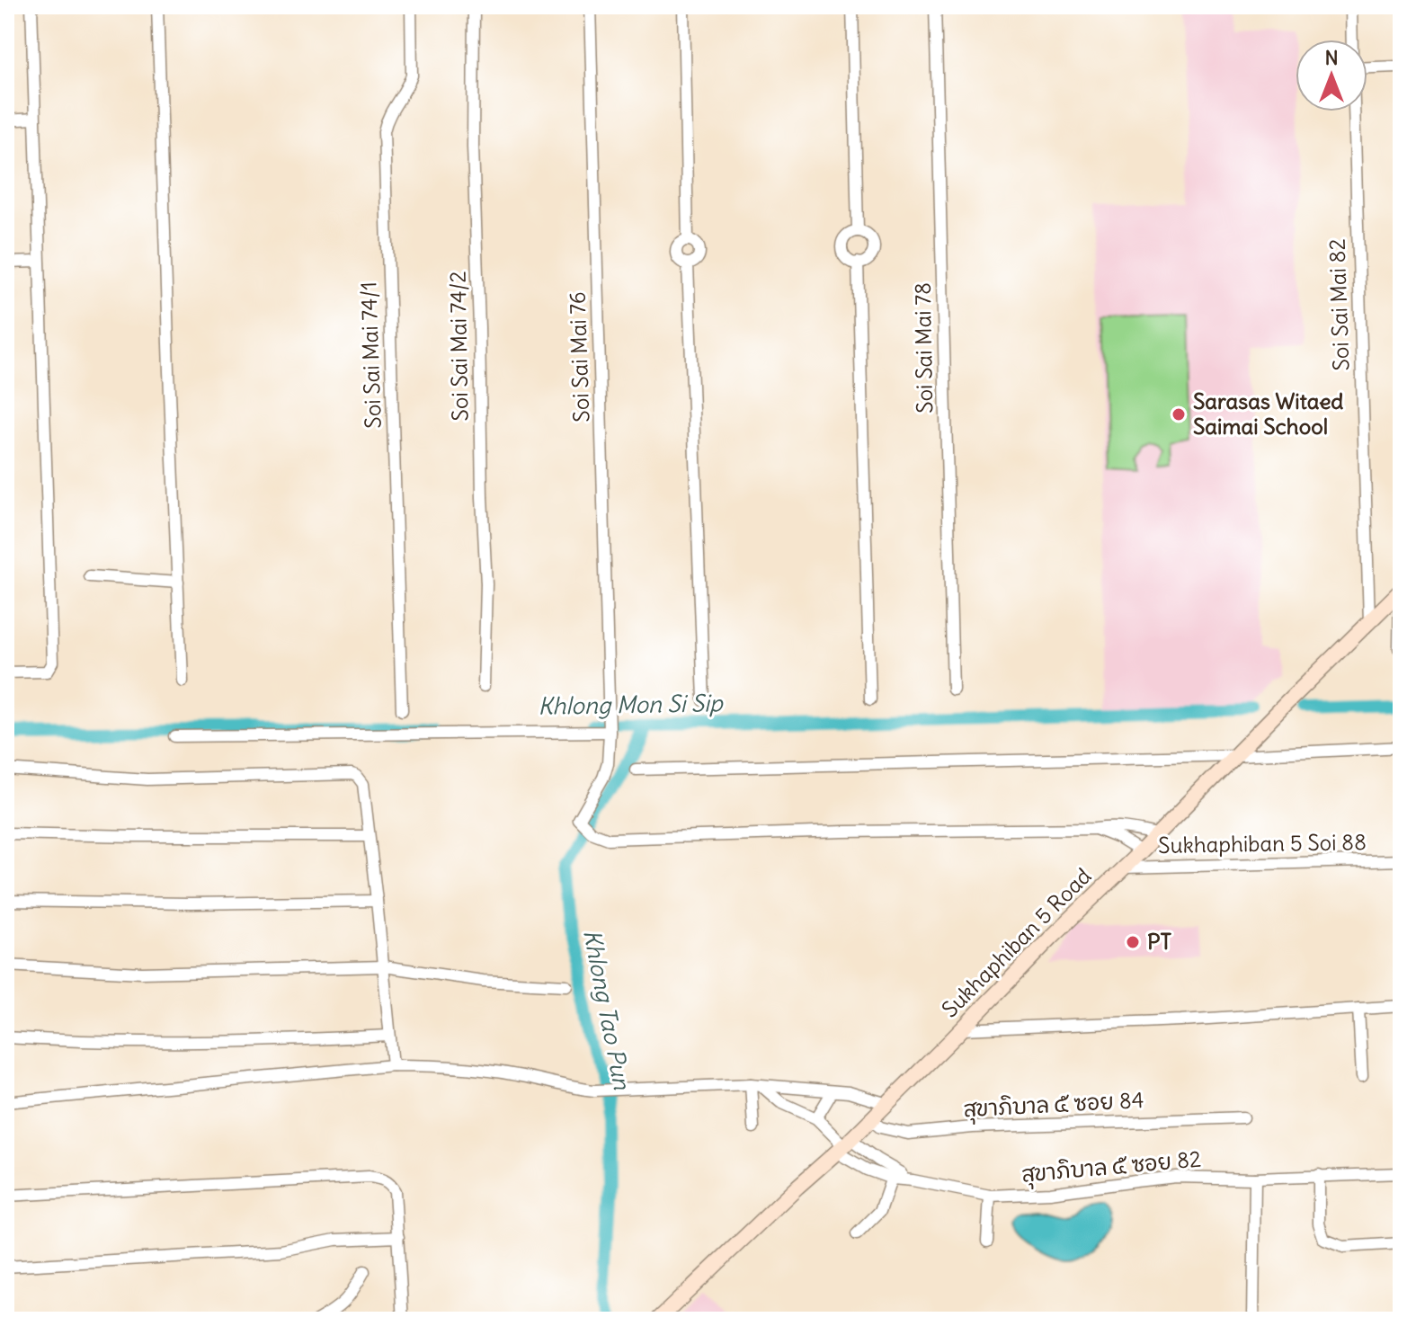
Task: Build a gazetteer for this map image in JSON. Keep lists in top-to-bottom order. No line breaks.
{"streets":{"main road":["Sukhaphiban 5 Road"],"street":["Soi Sai Mai 82","Soi Sai Mai 74/2","Soi Sai Mai 78","Soi Sai Mai 74/1","Soi Sai Mai 76","Sukhaphiban 5 Soi 88","สุขาภิบาล ๕ ซอย 84","สุขาภิบาล ๕ ซอย 82"]},"crossings":[["Soi Sai Mai 82","Sukhaphiban 5 Road"],["Sukhaphiban 5 Soi 88","Sukhaphiban 5 Road"],["Sukhaphiban 5 Road","สุขาภิบาล ๕ ซอย 84"],["Sukhaphiban 5 Road","สุขาภิบาล ๕ ซอย 82"]],"water":["Khlong Mon Si Sip","Khlong Tao Pun"],"places":["Sarasas Witaed Saimai School","PT"],"north":"top"}
